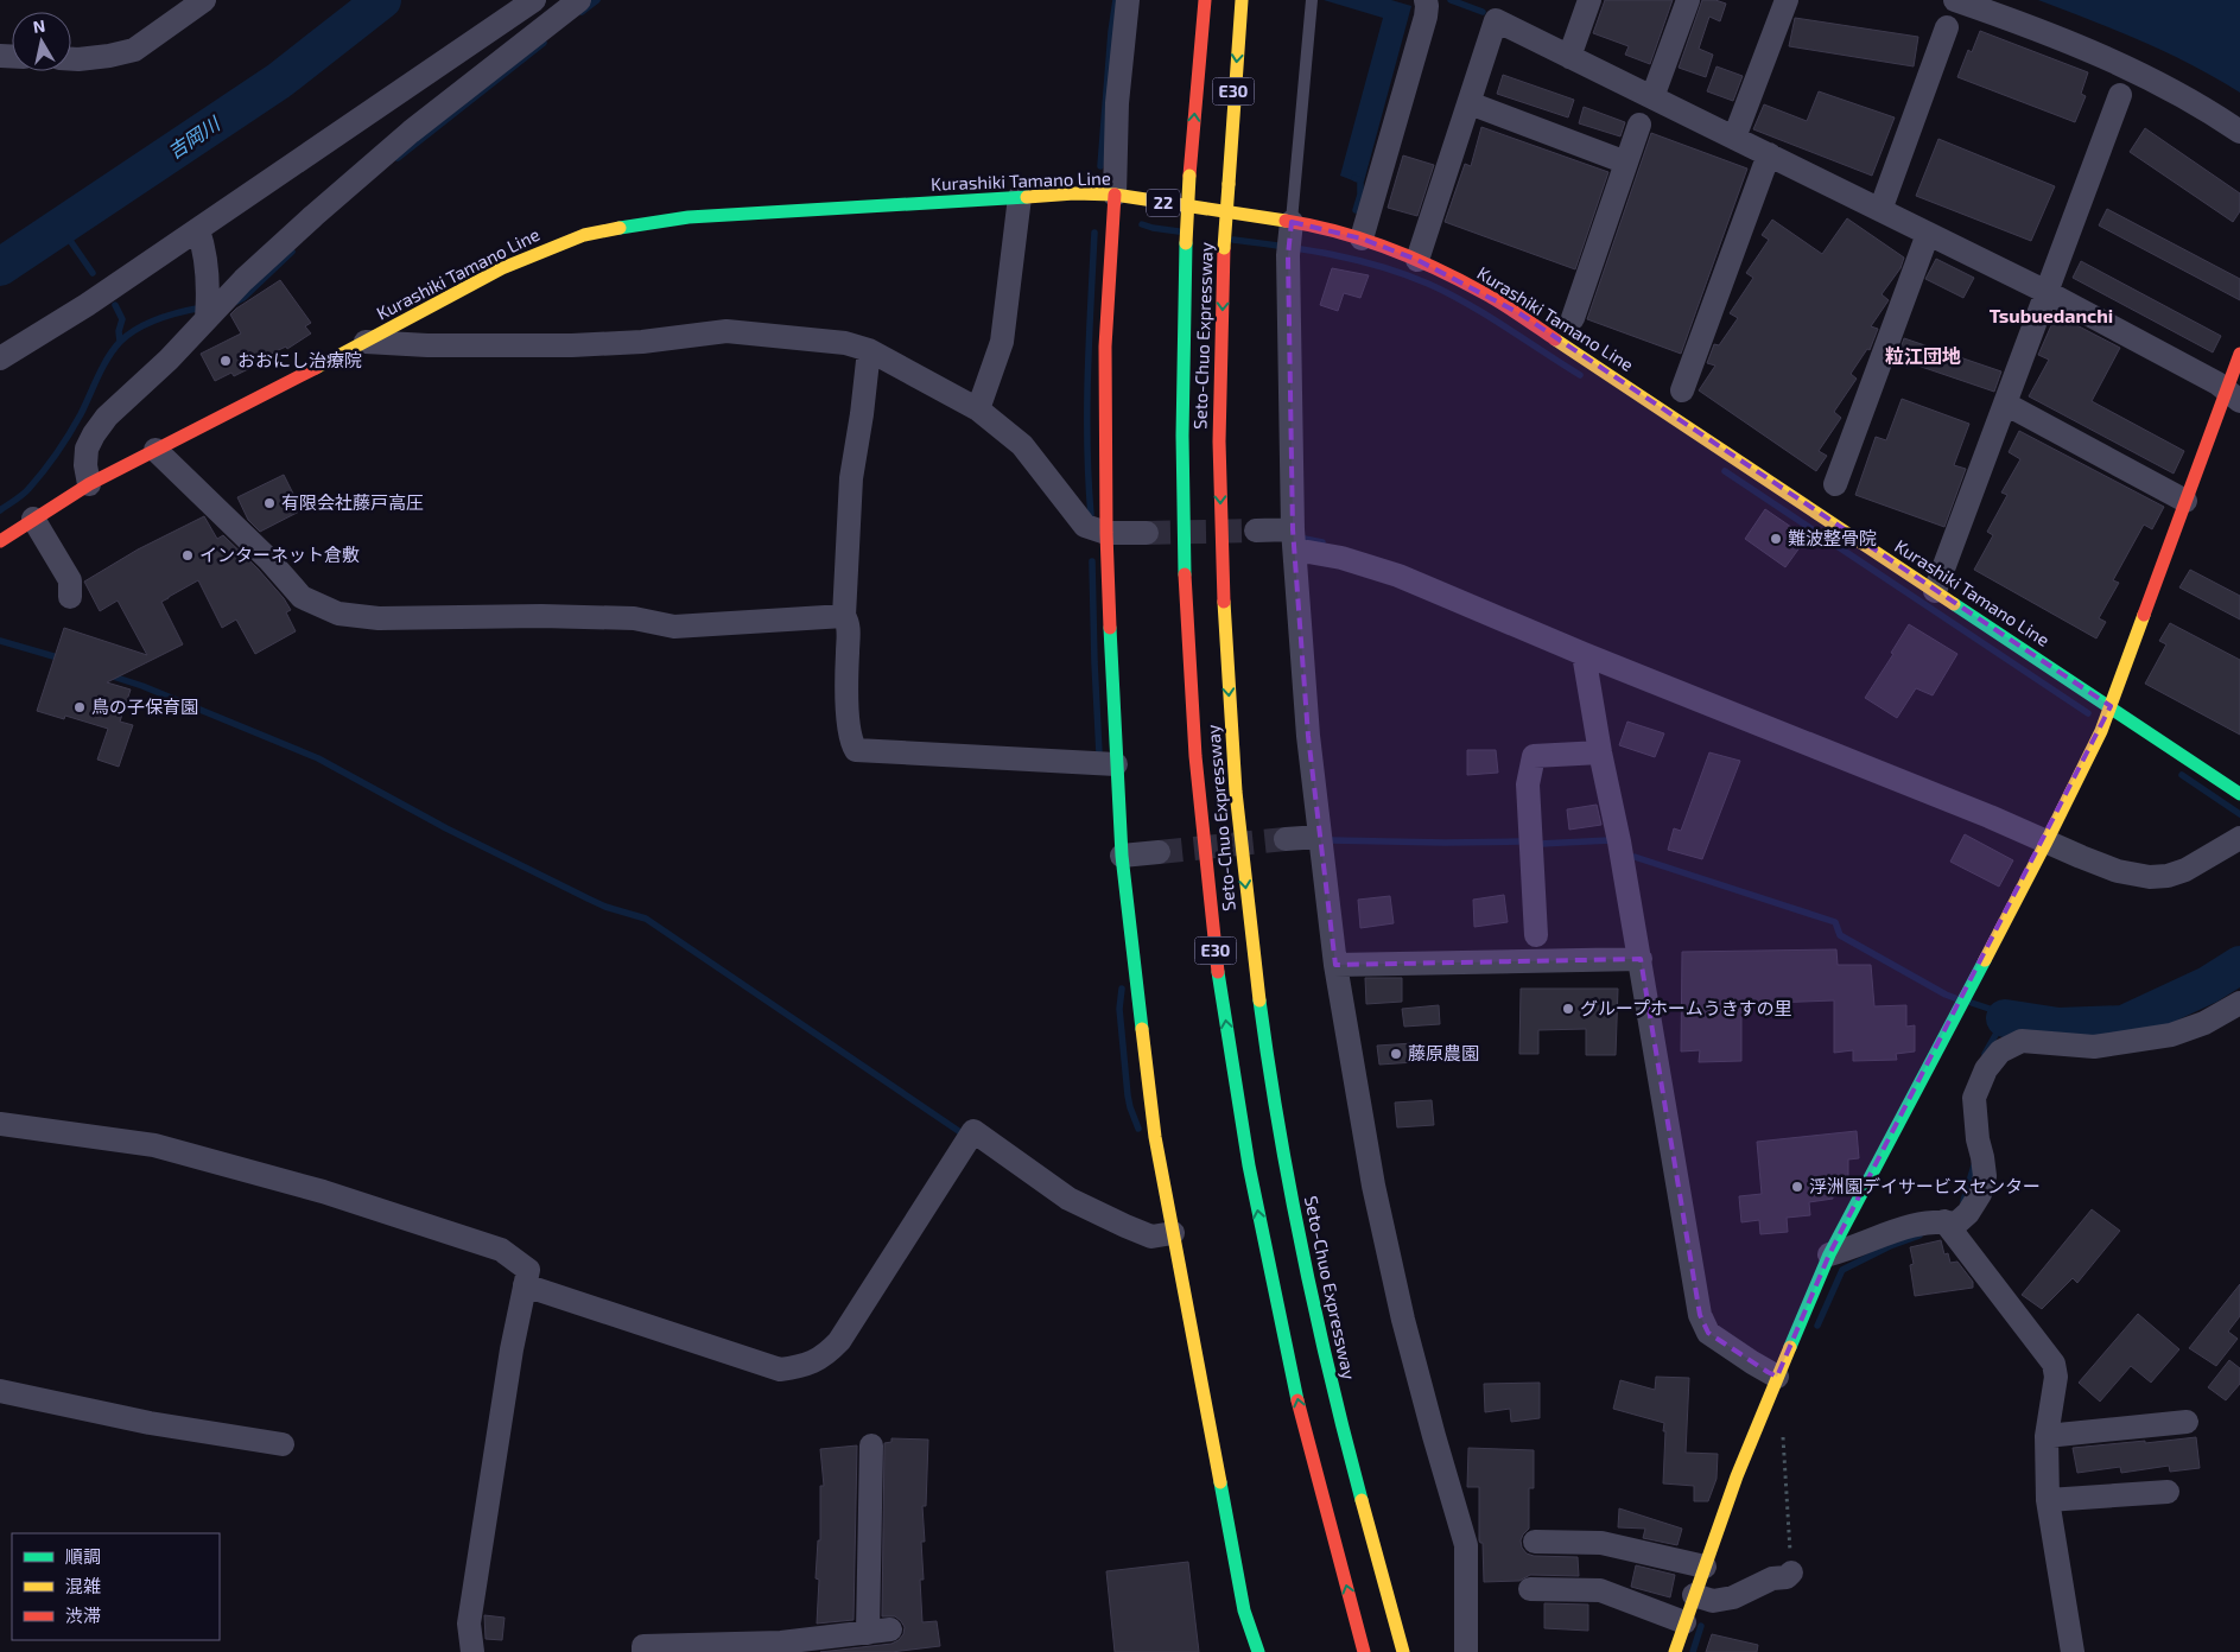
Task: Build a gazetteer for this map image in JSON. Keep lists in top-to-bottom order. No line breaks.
{"streets":{"main road":["E30","Kurashiki Tamano Line","22","Seto-Chuo Expressway"]},"districts":["Tsubuedanchi","粒江団地"],"water":["吉岡川"],"places":["おおにし治療院","有限会社藤戸高圧","難波整骨院","インターネット倉敷","鳥の子保育園","グループホームうきすの里","藤原農園","浮洲園デイサービスセンター"],"legend":["順調","混雑","渋滞"],"north":"top"}
